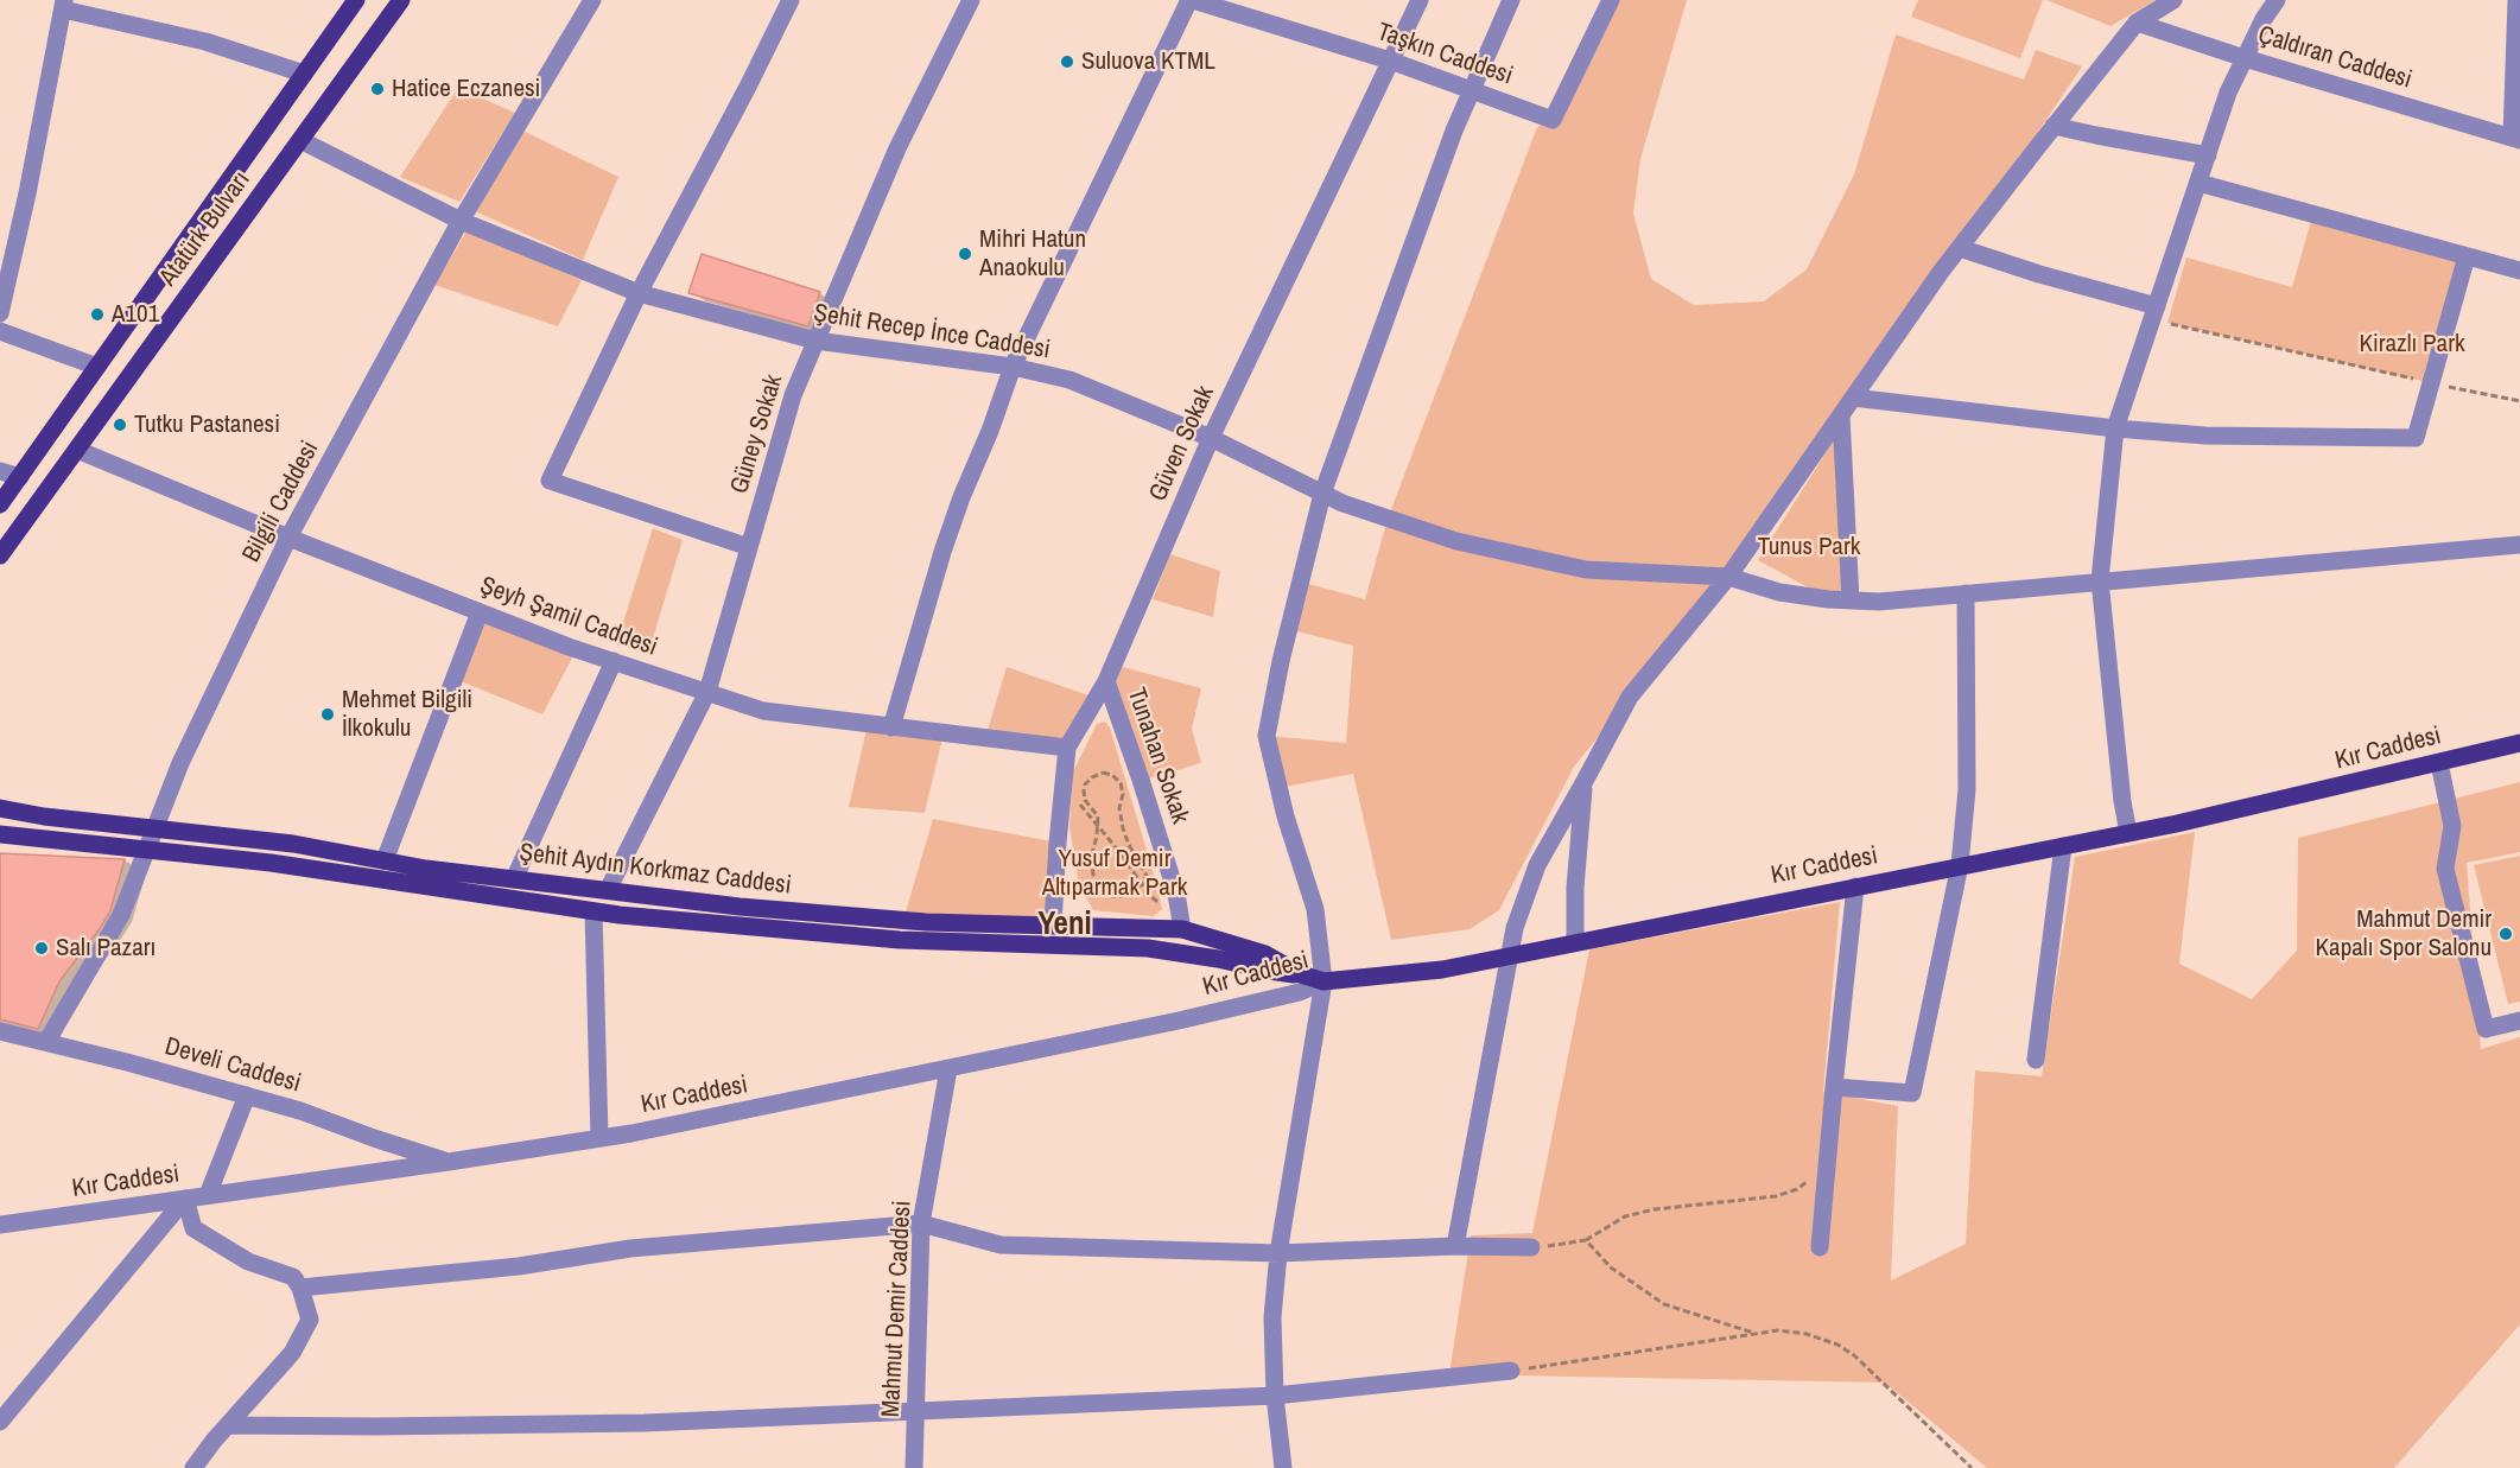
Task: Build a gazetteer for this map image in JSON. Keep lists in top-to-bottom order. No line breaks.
{"streets":{"main road":["Atatürk Bulvarı","Kır Caddesi","Şehit Aydın Korkmaz Caddesi"],"street":["Taşkın Caddesi","Çaldıran Caddesi","Şehit Recep İnce Caddesi","Güney Sokak","Güven Sokak","Bilgili Caddesi","Şeyh Şamil Caddesi","Tunahan Sokak","Develi Caddesi","Mahmut Demir Caddesi"]},"crossings":[["Taşkın Caddesi","Güven Sokak"],["Atatürk Bulvarı","Şehit Recep İnce Caddesi"],["Atatürk Bulvarı","Şeyh Şamil Caddesi"],["Şehit Recep İnce Caddesi","Güney Sokak"],["Şehit Recep İnce Caddesi","Güven Sokak"],["Şehit Recep İnce Caddesi","Bilgili Caddesi"],["Güney Sokak","Şeyh Şamil Caddesi"],["Güney Sokak","Şehit Aydın Korkmaz Caddesi"],["Güven Sokak","Şeyh Şamil Caddesi"],["Güven Sokak","Tunahan Sokak"],["Güven Sokak","Şehit Aydın Korkmaz Caddesi"],["Bilgili Caddesi","Şeyh Şamil Caddesi"],["Bilgili Caddesi","Şehit Aydın Korkmaz Caddesi"],["Bilgili Caddesi","Develi Caddesi"],["Kır Caddesi","Şehit Aydın Korkmaz Caddesi"],["Kır Caddesi","Develi Caddesi"],["Kır Caddesi","Mahmut Demir Caddesi"],["Tunahan Sokak","Şehit Aydın Korkmaz Caddesi"]],"districts":["Yeni"],"parks":["Kirazlı Park","Tunus Park","Yusuf Demir Altıparmak Park"],"places":["Suluova KTML","Hatice Eczanesi","Mihri Hatun Anaokulu","A101","Tutku Pastanesi","Mehmet Bilgili İlkokulu","Mahmut Demir Kapalı Spor Salonu","Salı Pazarı"]}
